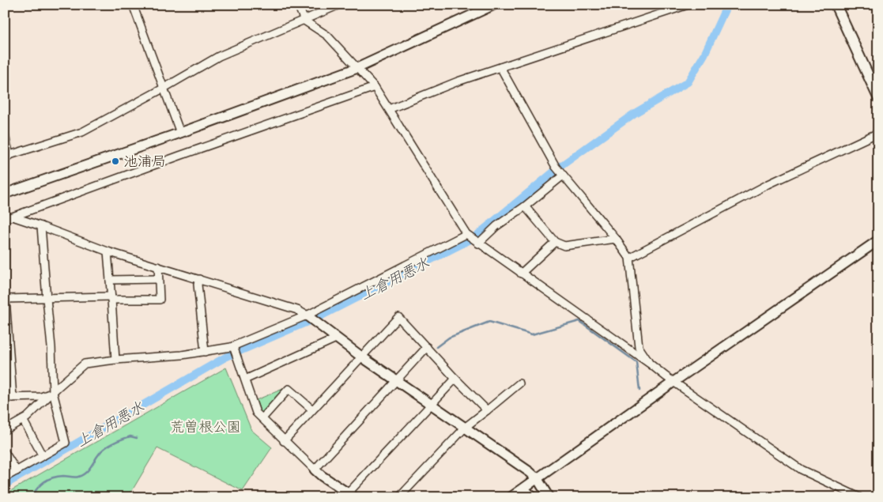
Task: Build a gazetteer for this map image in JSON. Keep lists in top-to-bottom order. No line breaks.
{"water":["上倉用悪水"],"parks":["荒曽根公園"],"places":["池浦局"]}
